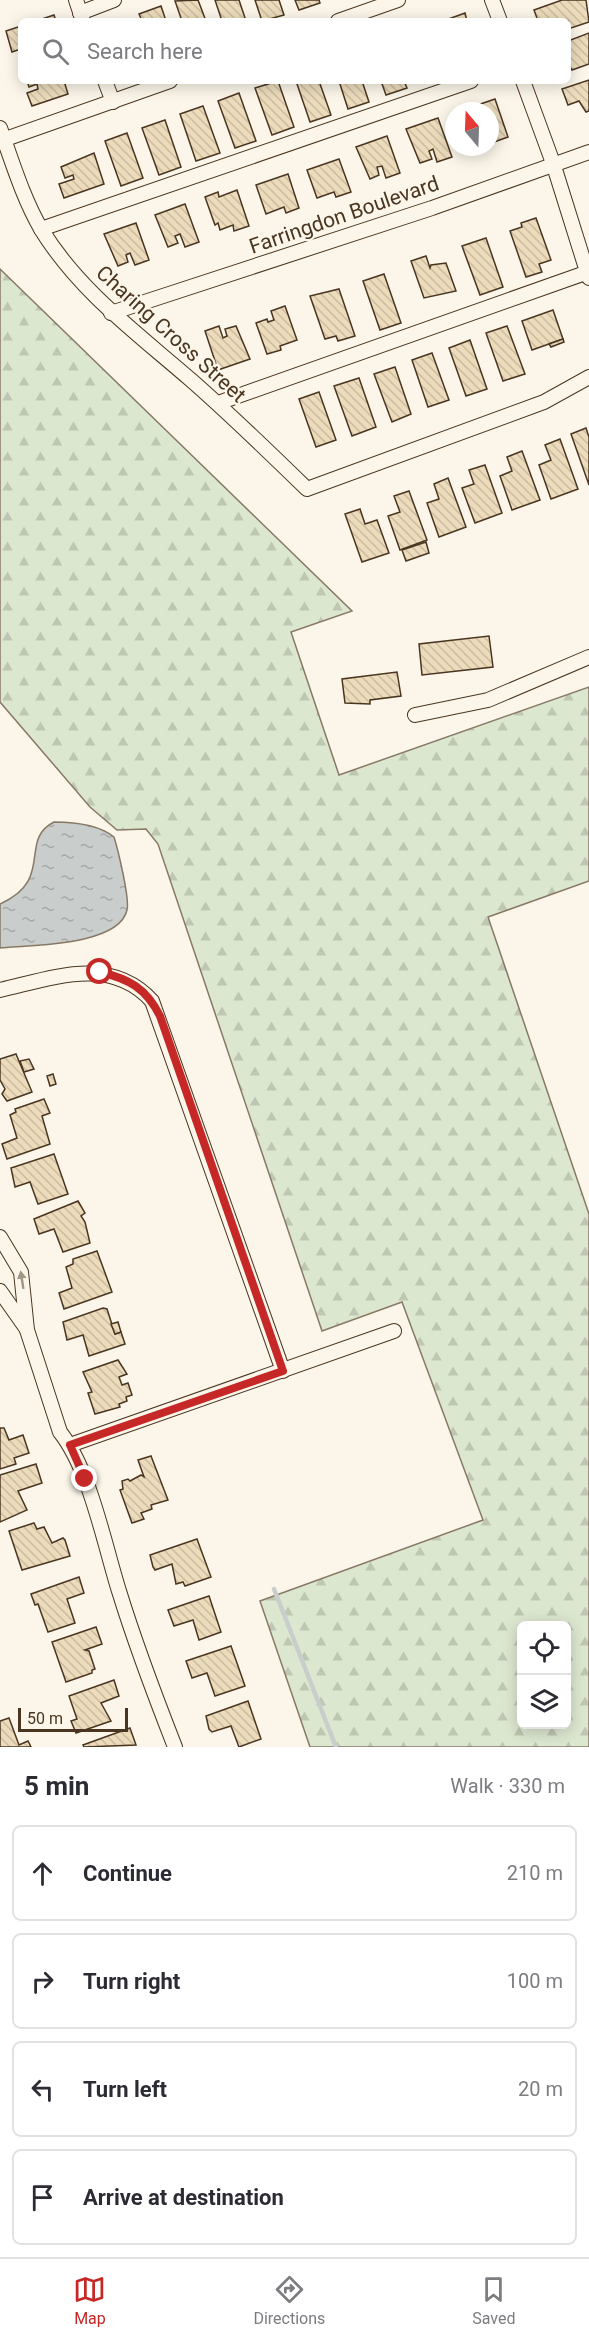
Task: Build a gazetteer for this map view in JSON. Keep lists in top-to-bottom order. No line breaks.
{"streets":{"street":["Farringdon Boulevard","Charing Cross Street"]},"crossings":[["Farringdon Boulevard","Charing Cross Street"]],"scale_bar":"50 m","north":"top","page":{"search":"Search here","scale":"50 m","heading":["5 min","Walk · 330 m"],"list":[["Continue","210 m"],["Turn right","100 m"],["Turn left","20 m"],"Arrive at destination"],"nav":["Map","Directions","Saved"]}}
